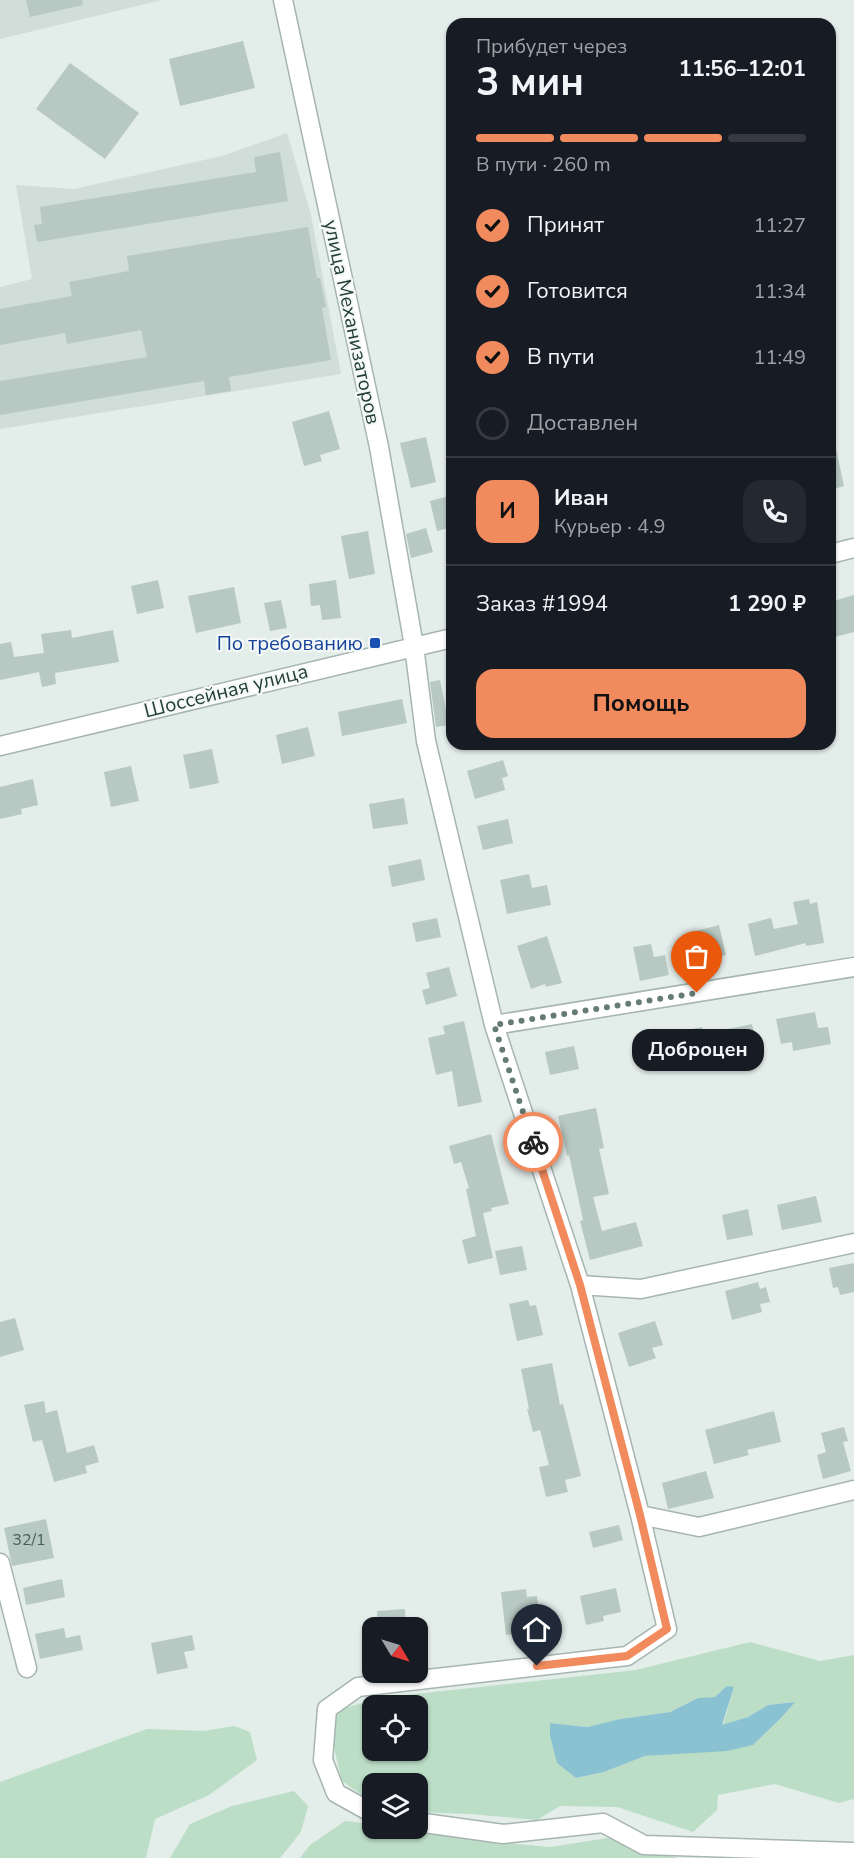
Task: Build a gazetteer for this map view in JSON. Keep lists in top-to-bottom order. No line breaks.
{"streets":{"street":["улица Механизаторов","Шоссейная улица"]},"crossings":[["улица Механизаторов","Шоссейная улица"]],"places":{"transit":["По требованию"],"other":["Доброцен"]},"house_numbers":["32/1"],"north":"bottom right","page":{"heading":["3 мин","Прибудет через","11:56–12:01"],"panel":["Иван","Курьер · 4.9","Заказ #1994","1 290 ₽"],"bar":"В пути · 260 m","list":[["Принят","11:27"],["Готовится","11:34"],["В пути","11:49"],"Доставлен"],"round":"И","buttons":"Помощь","bubble":"Доброцен"}}
